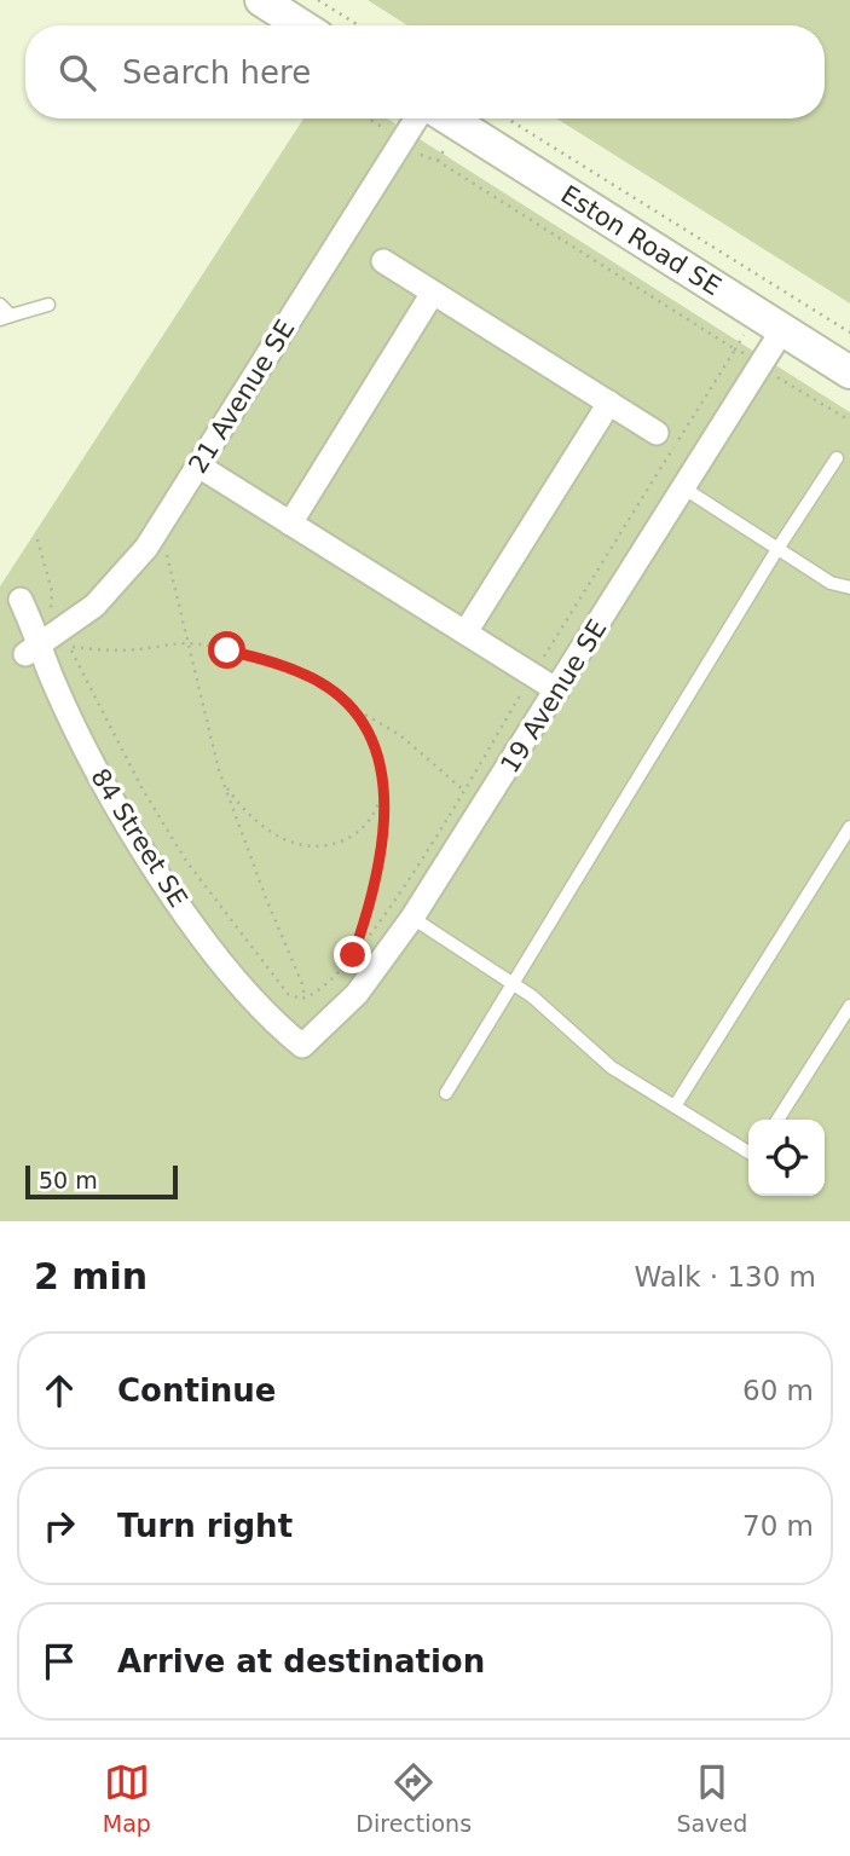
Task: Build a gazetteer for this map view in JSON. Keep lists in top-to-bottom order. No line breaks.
{"streets":{"street":["Eston Road SE","21 Avenue SE","19 Avenue SE","84 Street SE"]},"crossings":[["Eston Road SE","19 Avenue SE"],["21 Avenue SE","84 Street SE"],["19 Avenue SE","84 Street SE"]],"scale_bar":"50 m","page":{"search":"Search here","scale":"50 m","heading":["2 min","Walk · 130 m"],"list":[["Continue","60 m"],["Turn right","70 m"],"Arrive at destination"],"nav":["Map","Directions","Saved"]}}
